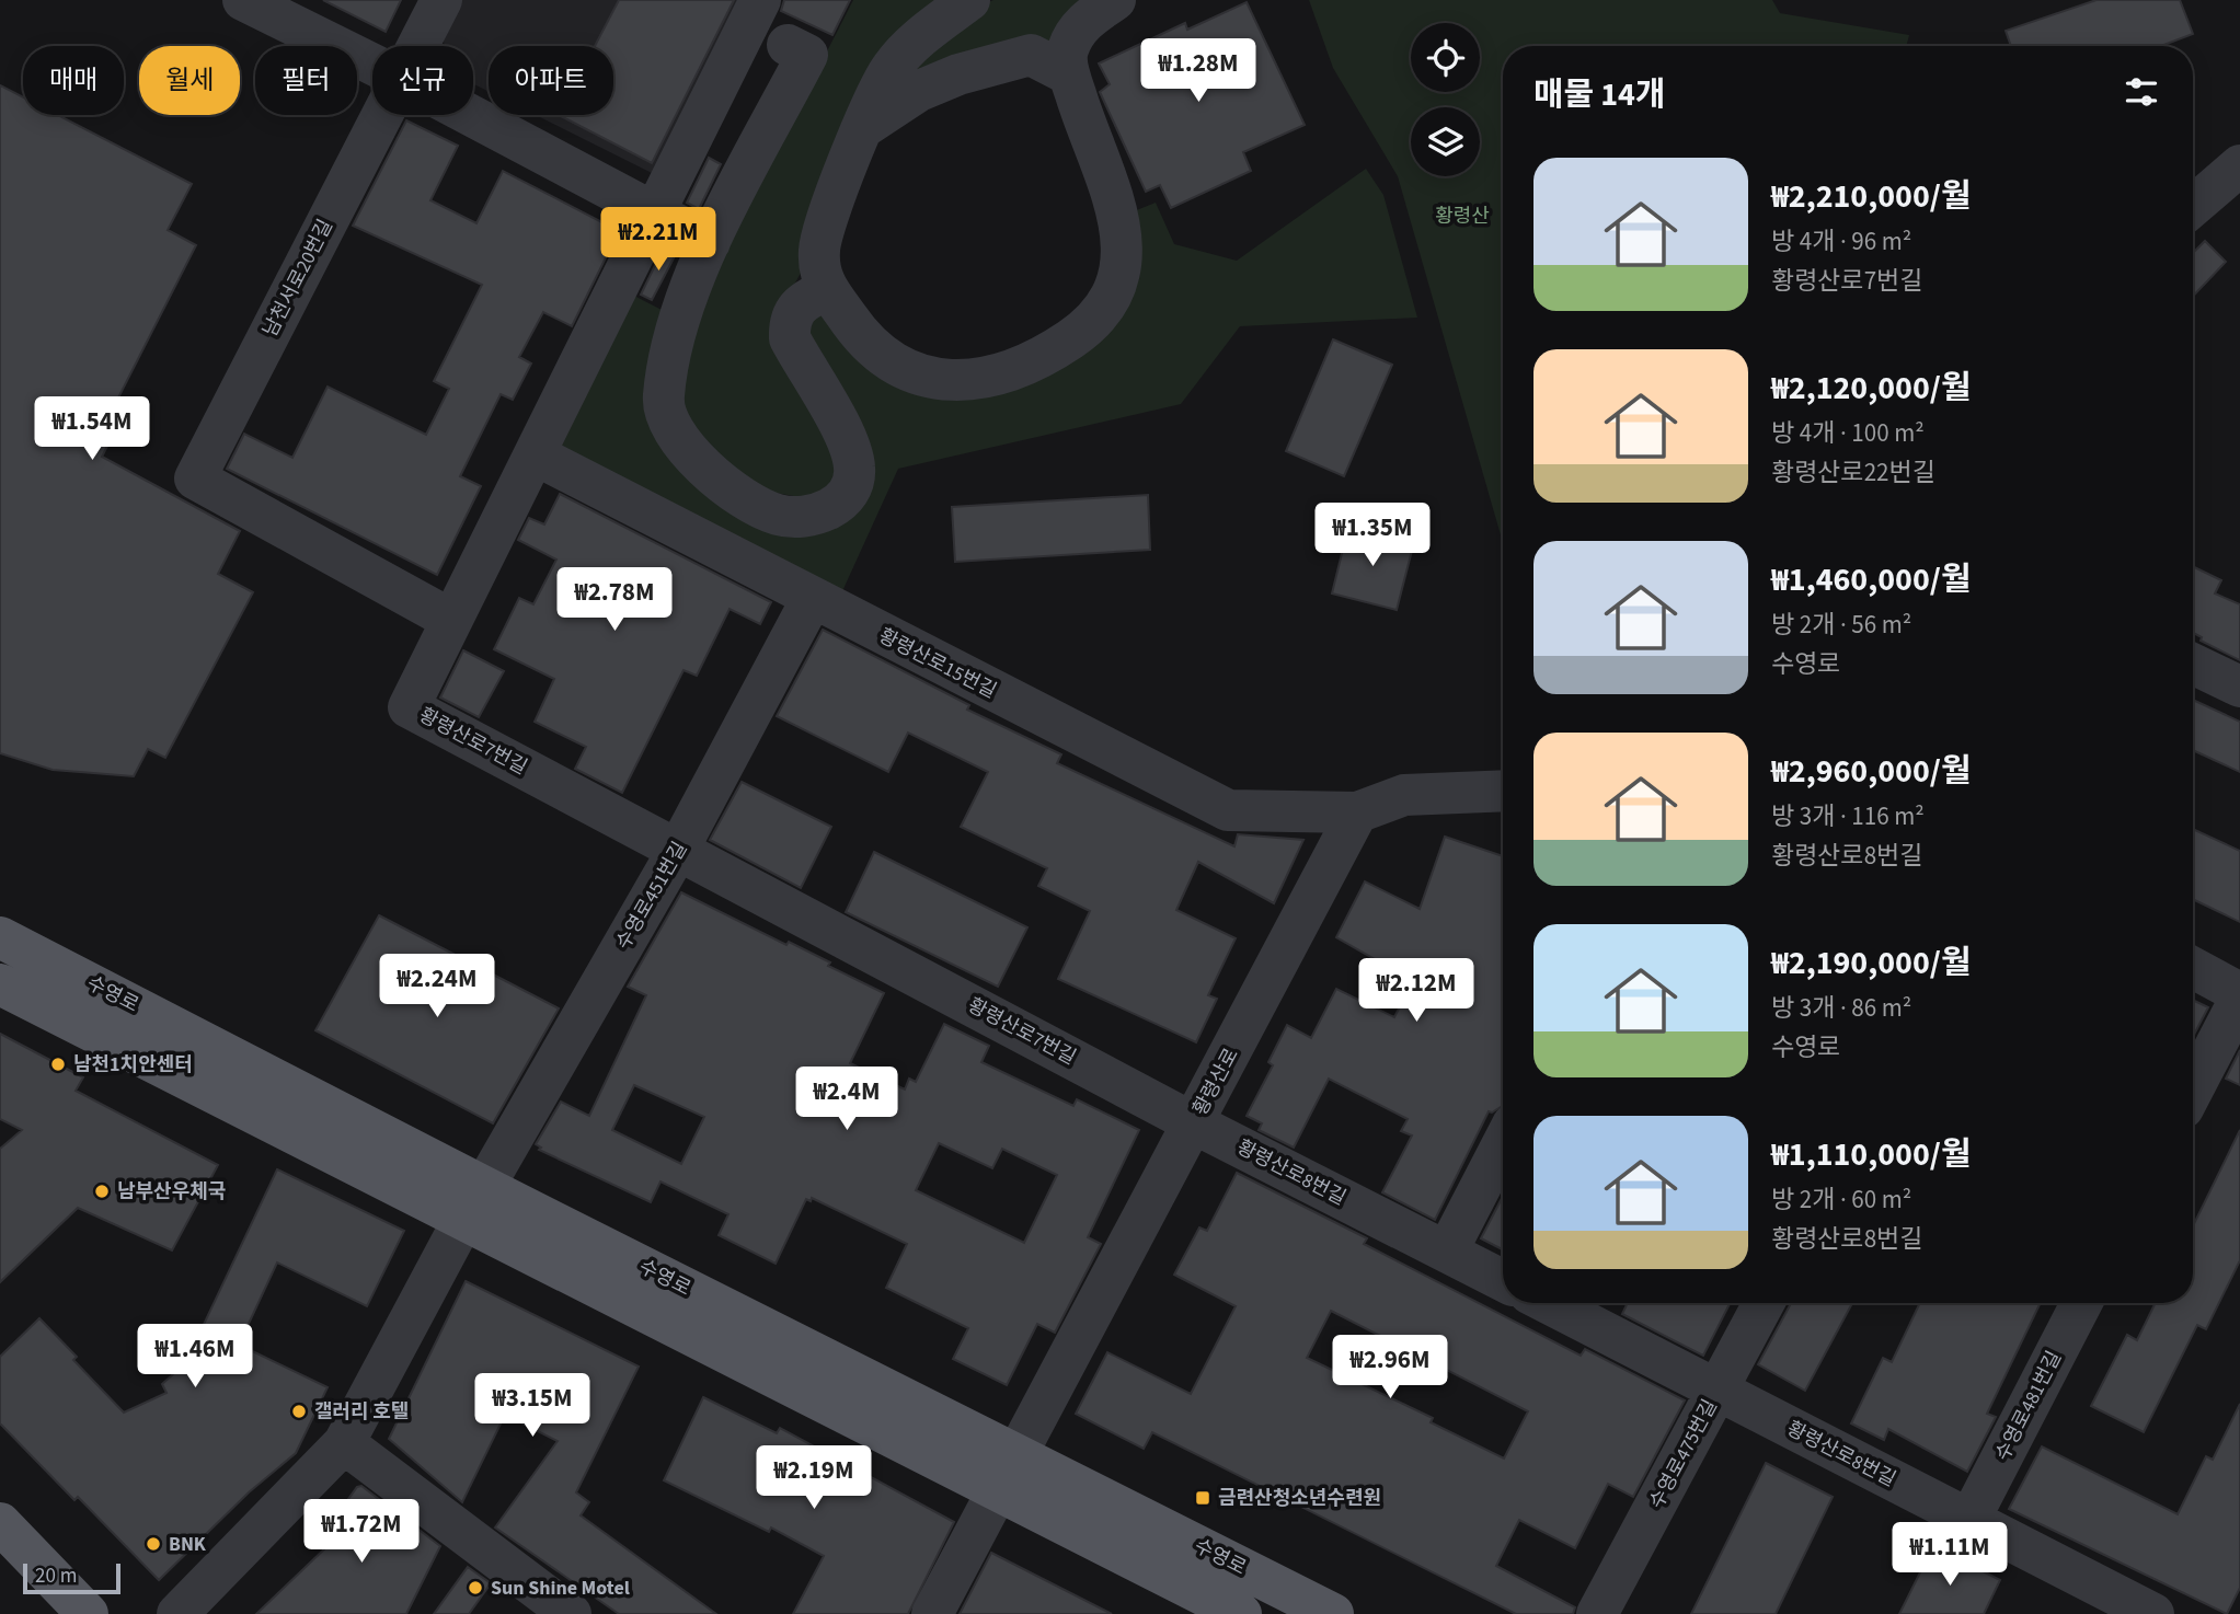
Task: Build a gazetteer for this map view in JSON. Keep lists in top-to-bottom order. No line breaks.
{"streets":{"main road":["수영로"],"street":["남천서로20번길","황령산로15번길","황령산로7번길","수영로451번길","황령산로","황령산로8번길","수영로481번길","수영로475번길"]},"crossings":[["남천서로20번길","황령산로7번길"],["황령산로15번길","황령산로7번길"],["황령산로15번길","수영로451번길"],["황령산로15번길","황령산로"],["황령산로7번길","수영로451번길"],["황령산로7번길","황령산로"],["황령산로7번길","황령산로8번길"],["수영로451번길","수영로"],["수영로","황령산로"],["황령산로","황령산로8번길"],["황령산로8번길","수영로481번길"],["황령산로8번길","수영로475번길"]],"parks":["황령산"],"places":{"other":["남천1치안센터","남부산우체국","갤러리 호텔","BNK","Sun Shine Motel"],"transit":["금련산청소년수련원"]},"scale_bar":"20 m","page":{"price":["₩1.28M","₩2.21M","₩1.54M","₩1.35M","₩2.78M","₩2.24M","₩2.12M","₩2.4M","₩1.46M","₩2.96M","₩3.15M","₩2.19M","₩1.72M","₩1.11M"],"chip":["매매","월세","필터","신규","아파트"],"heading":"매물 14개","list":[{"name":"₩2,210,000/월","note":"방 4개 · 96 m² · 황령산로7번길"},{"name":"₩2,120,000/월","note":"방 4개 · 100 m² · 황령산로22번길"},{"name":"₩1,460,000/월","note":"방 2개 · 56 m² · 수영로"},{"name":"₩2,960,000/월","note":"방 3개 · 116 m² · 황령산로8번길"},{"name":"₩2,190,000/월","note":"방 3개 · 86 m² · 수영로"},{"name":"₩1,110,000/월","note":"방 2개 · 60 m² · 황령산로8번길"}],"scale":"20 m"}}
